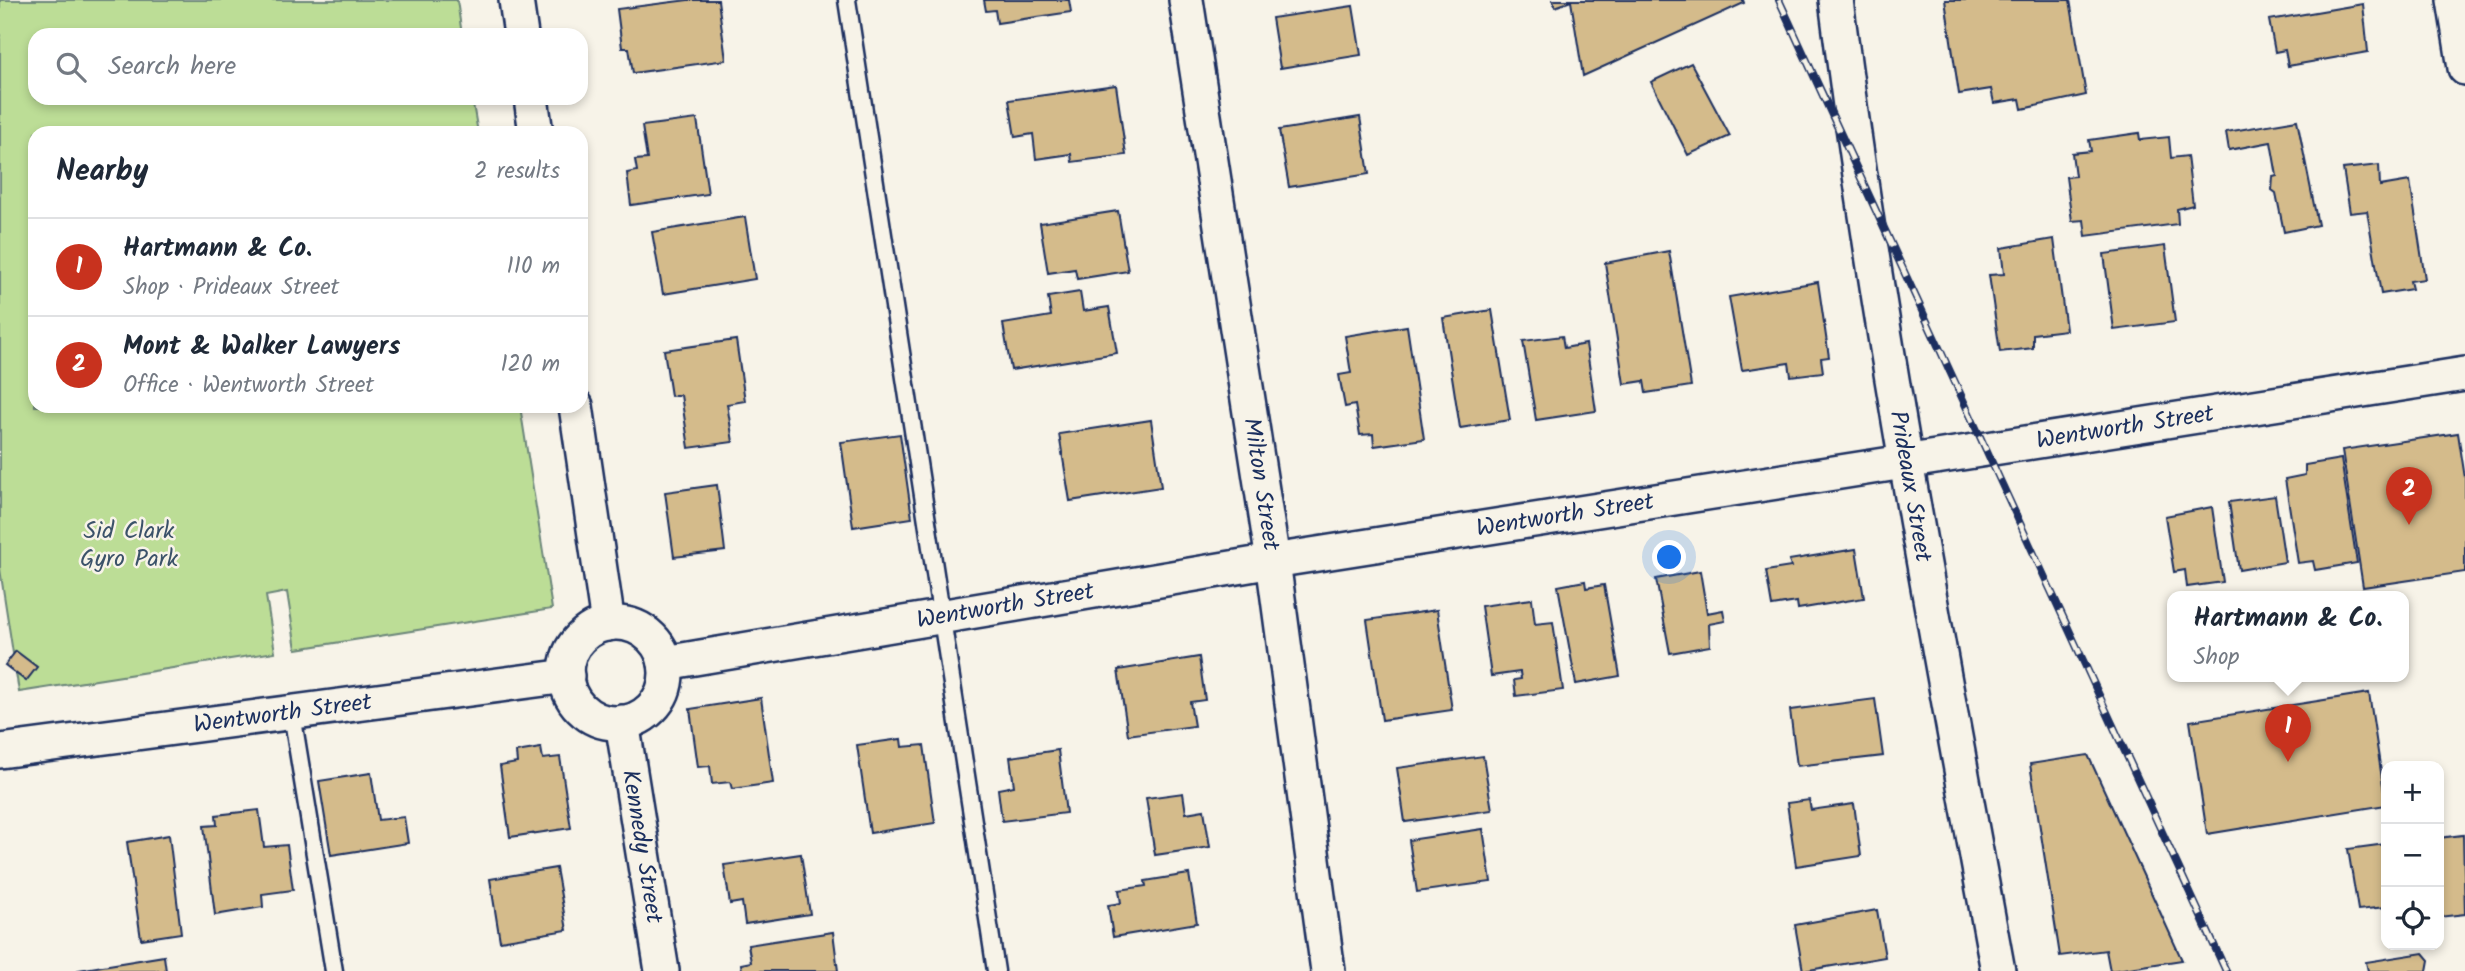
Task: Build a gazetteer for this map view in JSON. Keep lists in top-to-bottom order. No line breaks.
{"streets":{"street":["Wentworth Street","Milton Street","Prideaux Street","Kennedy Street"]},"crossings":[["Wentworth Street","Milton Street"],["Wentworth Street","Prideaux Street"],["Wentworth Street","Kennedy Street"]],"parks":["Sid Clark Gyro Park"],"page":{"search":"Search here","heading":["Nearby","2 results"],"list":[{"mark":"1","name":"Hartmann & Co.","note":"Shop · Prideaux Street","value":"110 m"},{"mark":"2","name":"Mont & Walker Lawyers","note":"Office · Wentworth Street","value":"120 m"}],"pins":["2","1"],"popup":["Hartmann & Co.","Shop"],"map_buttons":["+","−"]}}
